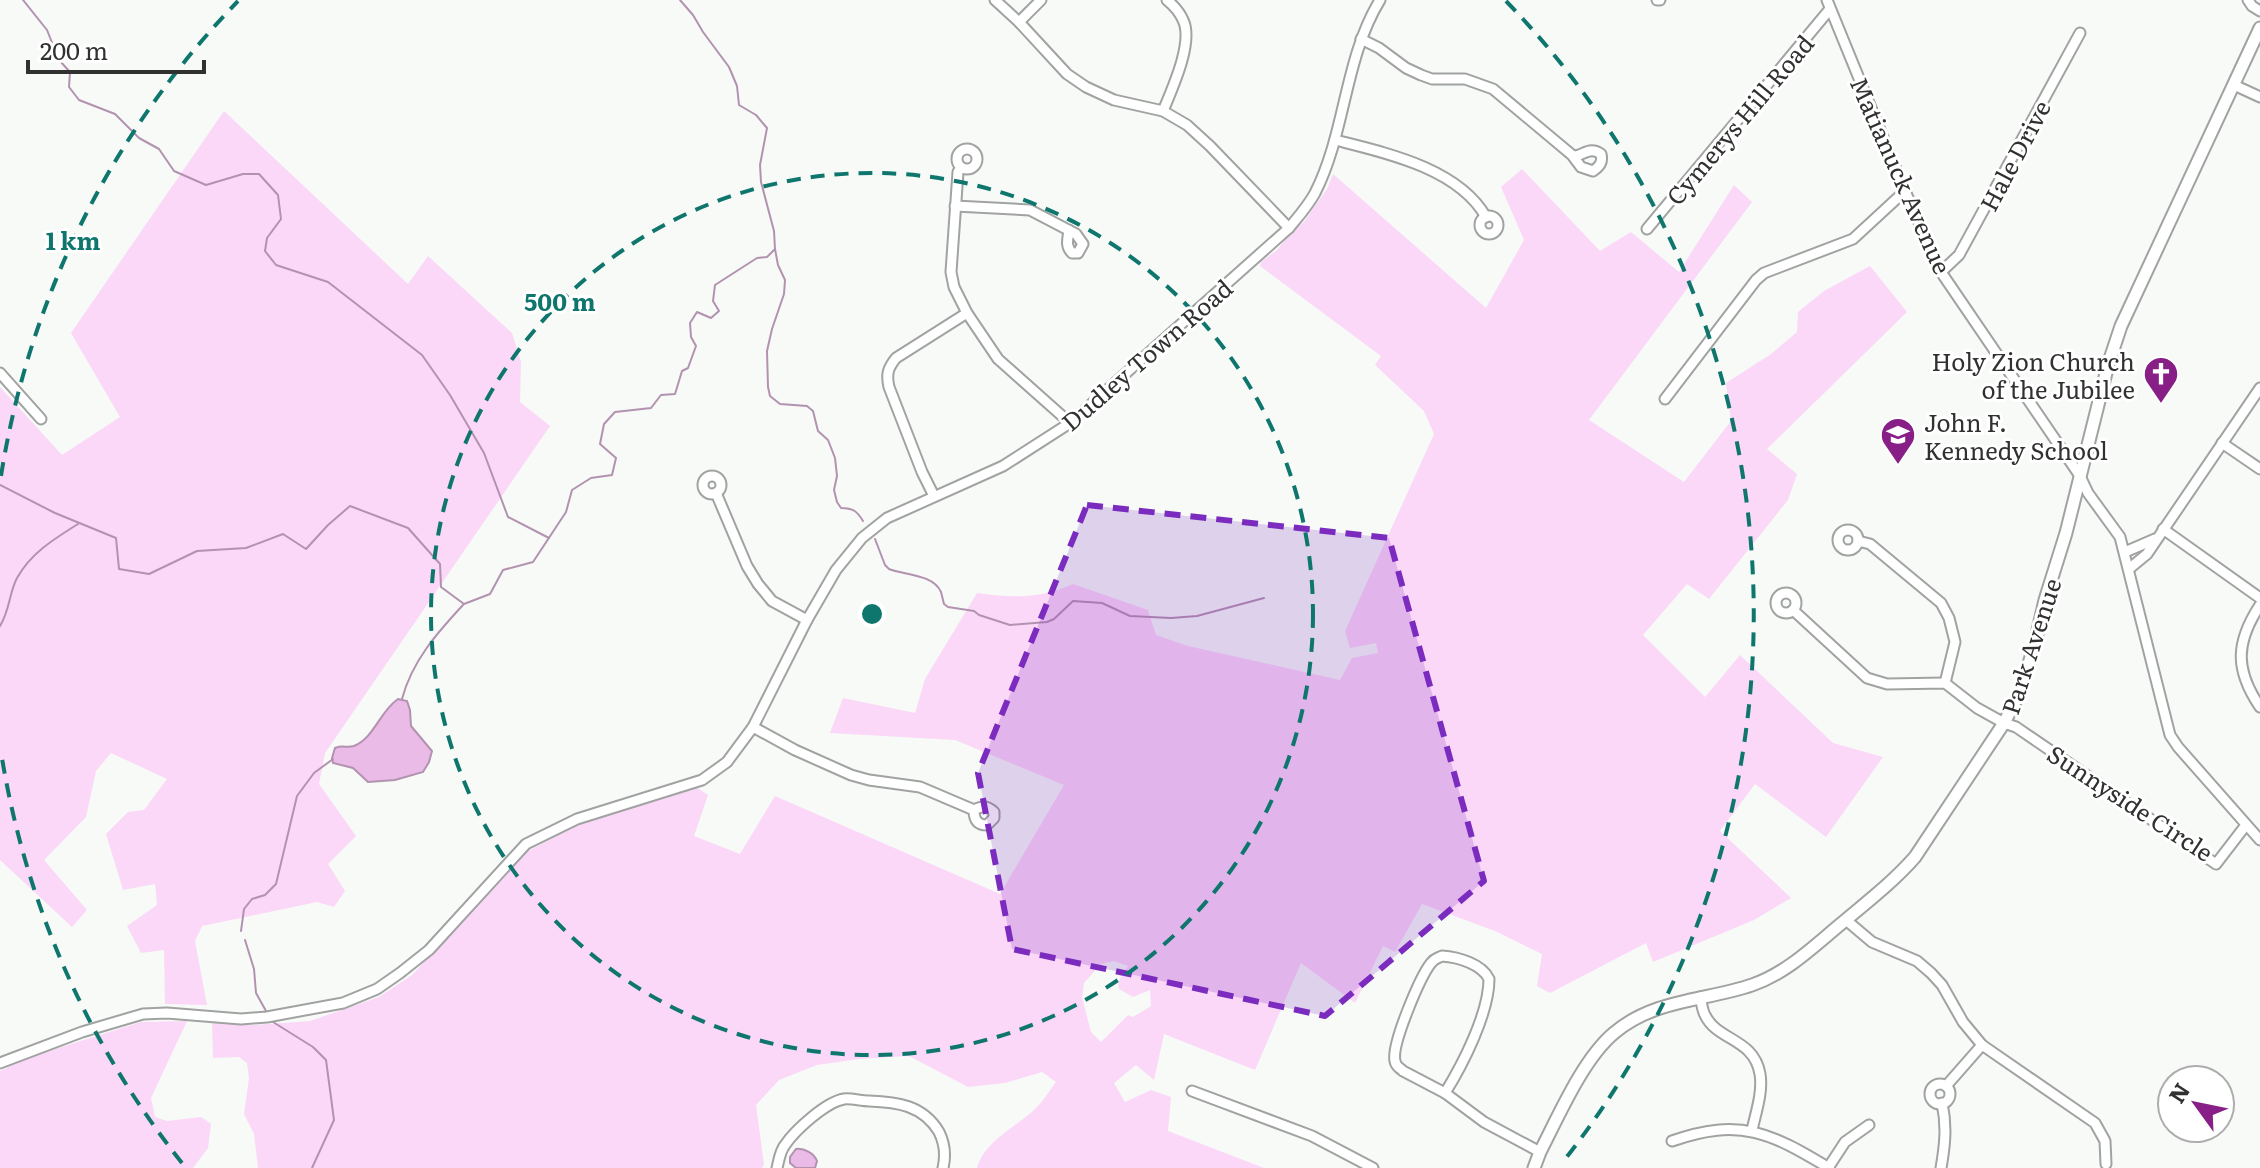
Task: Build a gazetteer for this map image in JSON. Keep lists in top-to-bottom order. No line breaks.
{"streets":{"main road":["Park Avenue"],"street":["Cymerys Hill Road","Hale Drive","Matianuck Avenue","Dudley Town Road","Sunnyside Circle"]},"crossings":[["Cymerys Hill Road","Matianuck Avenue"],["Hale Drive","Matianuck Avenue"],["Matianuck Avenue","Park Avenue"],["Matianuck Avenue","Sunnyside Circle"],["Park Avenue","Sunnyside Circle"]],"places":{"church":["Holy Zion Church of the Jubilee"],"school or university":["John F. Kennedy School"]},"scale_bar":"200 m","north":"top left","rings":["1 km","500 m"]}
